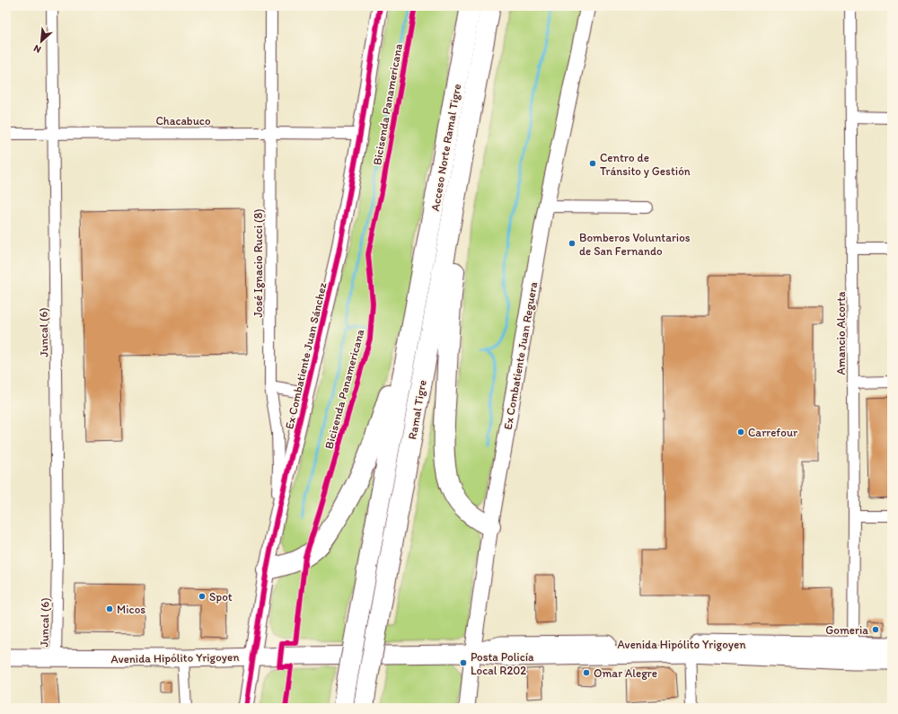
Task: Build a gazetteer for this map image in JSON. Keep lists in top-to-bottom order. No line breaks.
{"streets":{"highway":["Acceso Norte Ramal Tigre","Ramal Tigre"],"main road":["Avenida Hipólito Yrigoyen"],"street":["Chacabuco","José Ignacio Rucci (8)","Juncal (6)","Amancio Alcorta","Ex Combatiente Juan Sánchez","Ex Combatiente Juan Reguera"],"cycle path":["Bicisenda Panamericana"]},"crossings":[["Chacabuco","José Ignacio Rucci (8)"],["Chacabuco","Juncal (6)"],["Chacabuco","Ex Combatiente Juan Sánchez"],["Acceso Norte Ramal Tigre","Ramal Tigre"],["José Ignacio Rucci (8)","Ex Combatiente Juan Sánchez"],["Juncal (6)","Avenida Hipólito Yrigoyen"],["Amancio Alcorta","Avenida Hipólito Yrigoyen"],["Ex Combatiente Juan Sánchez","Avenida Hipólito Yrigoyen"],["Ex Combatiente Juan Reguera","Avenida Hipólito Yrigoyen"]],"places":["Centro de Tránsito y Gestión","Bomberos Voluntarios de San Fernando","Carrefour","Spot","Micos","Gomeria","Posta Policía Local R202","Omar Alegre"],"north":"bottom left"}
